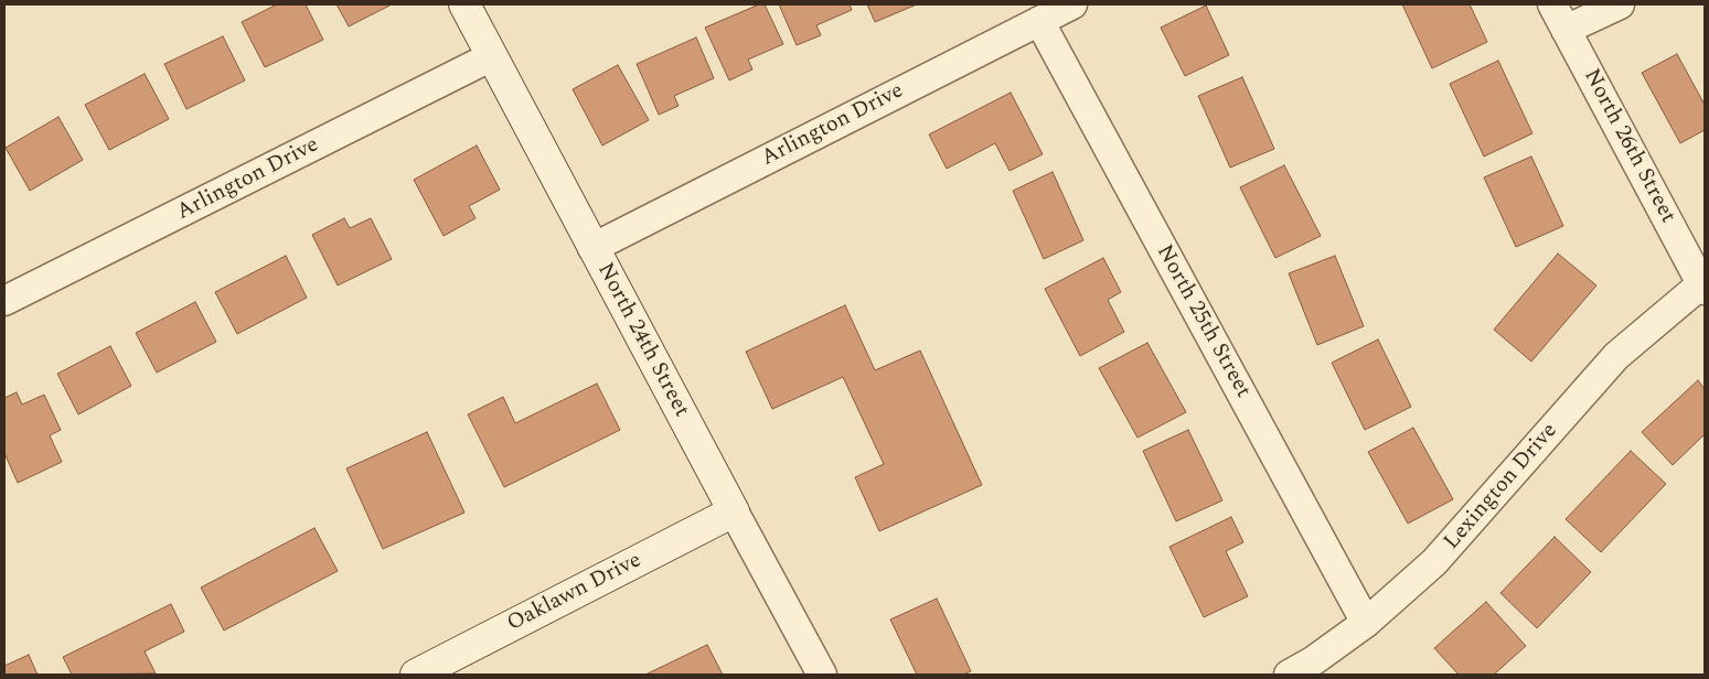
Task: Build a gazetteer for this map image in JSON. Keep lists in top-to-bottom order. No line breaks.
{"streets":{"street":["Arlington Drive","North 26th Street","North 25th Street","North 24th Street","Lexington Drive","Oaklawn Drive"]},"crossings":[["Arlington Drive","North 25th Street"],["Arlington Drive","North 24th Street"],["North 26th Street","Lexington Drive"],["North 25th Street","Lexington Drive"],["North 24th Street","Oaklawn Drive"]]}
